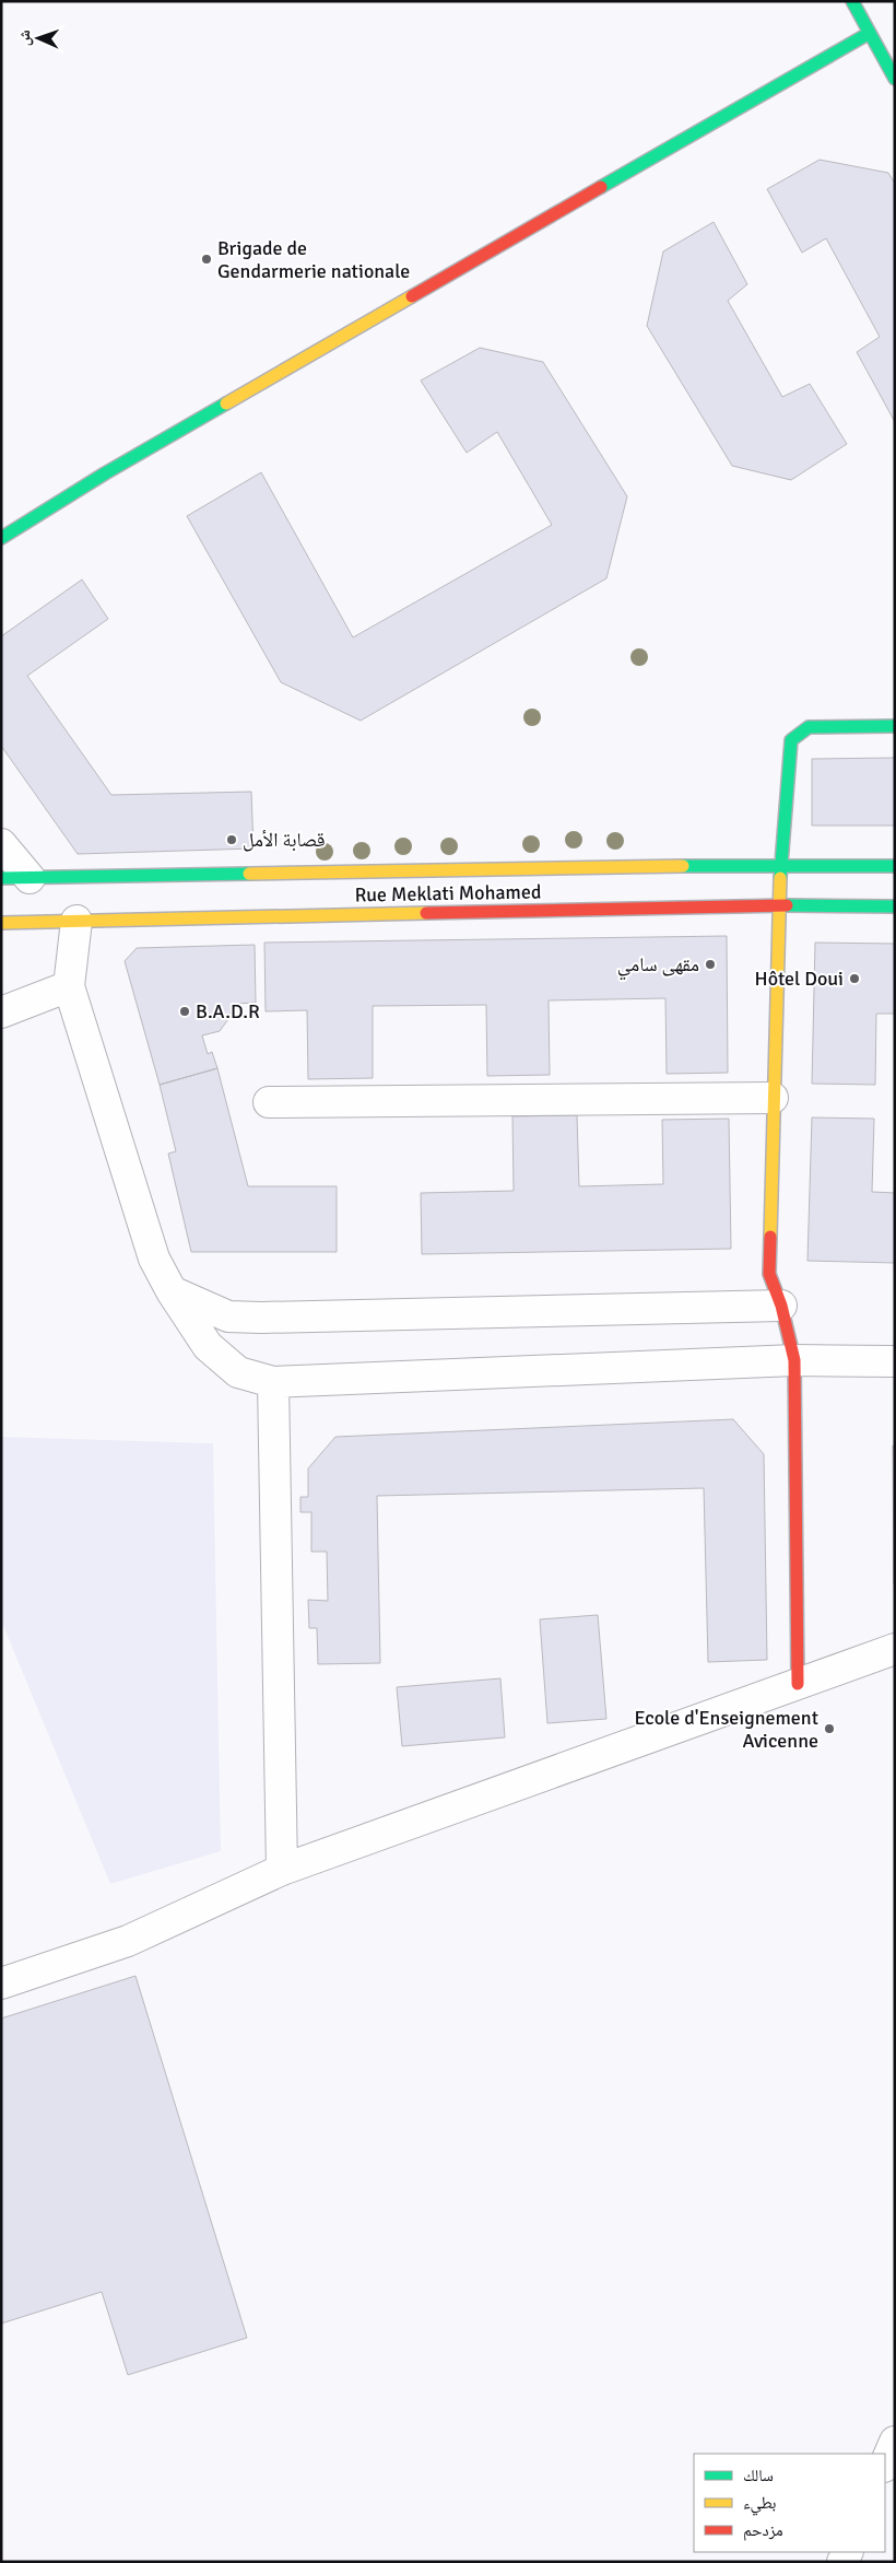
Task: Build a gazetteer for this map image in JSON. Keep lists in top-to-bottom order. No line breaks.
{"streets":{"street":["Rue Meklati Mohamed"]},"places":["Brigade de Gendarmerie nationale","قصابة الأمل","مقهى سامي","Hôtel Doui","B.A.D.R","Ecole d'Enseignement Avicenne"],"legend":["سالك","بطيء","مزدحم"],"north":"left"}
